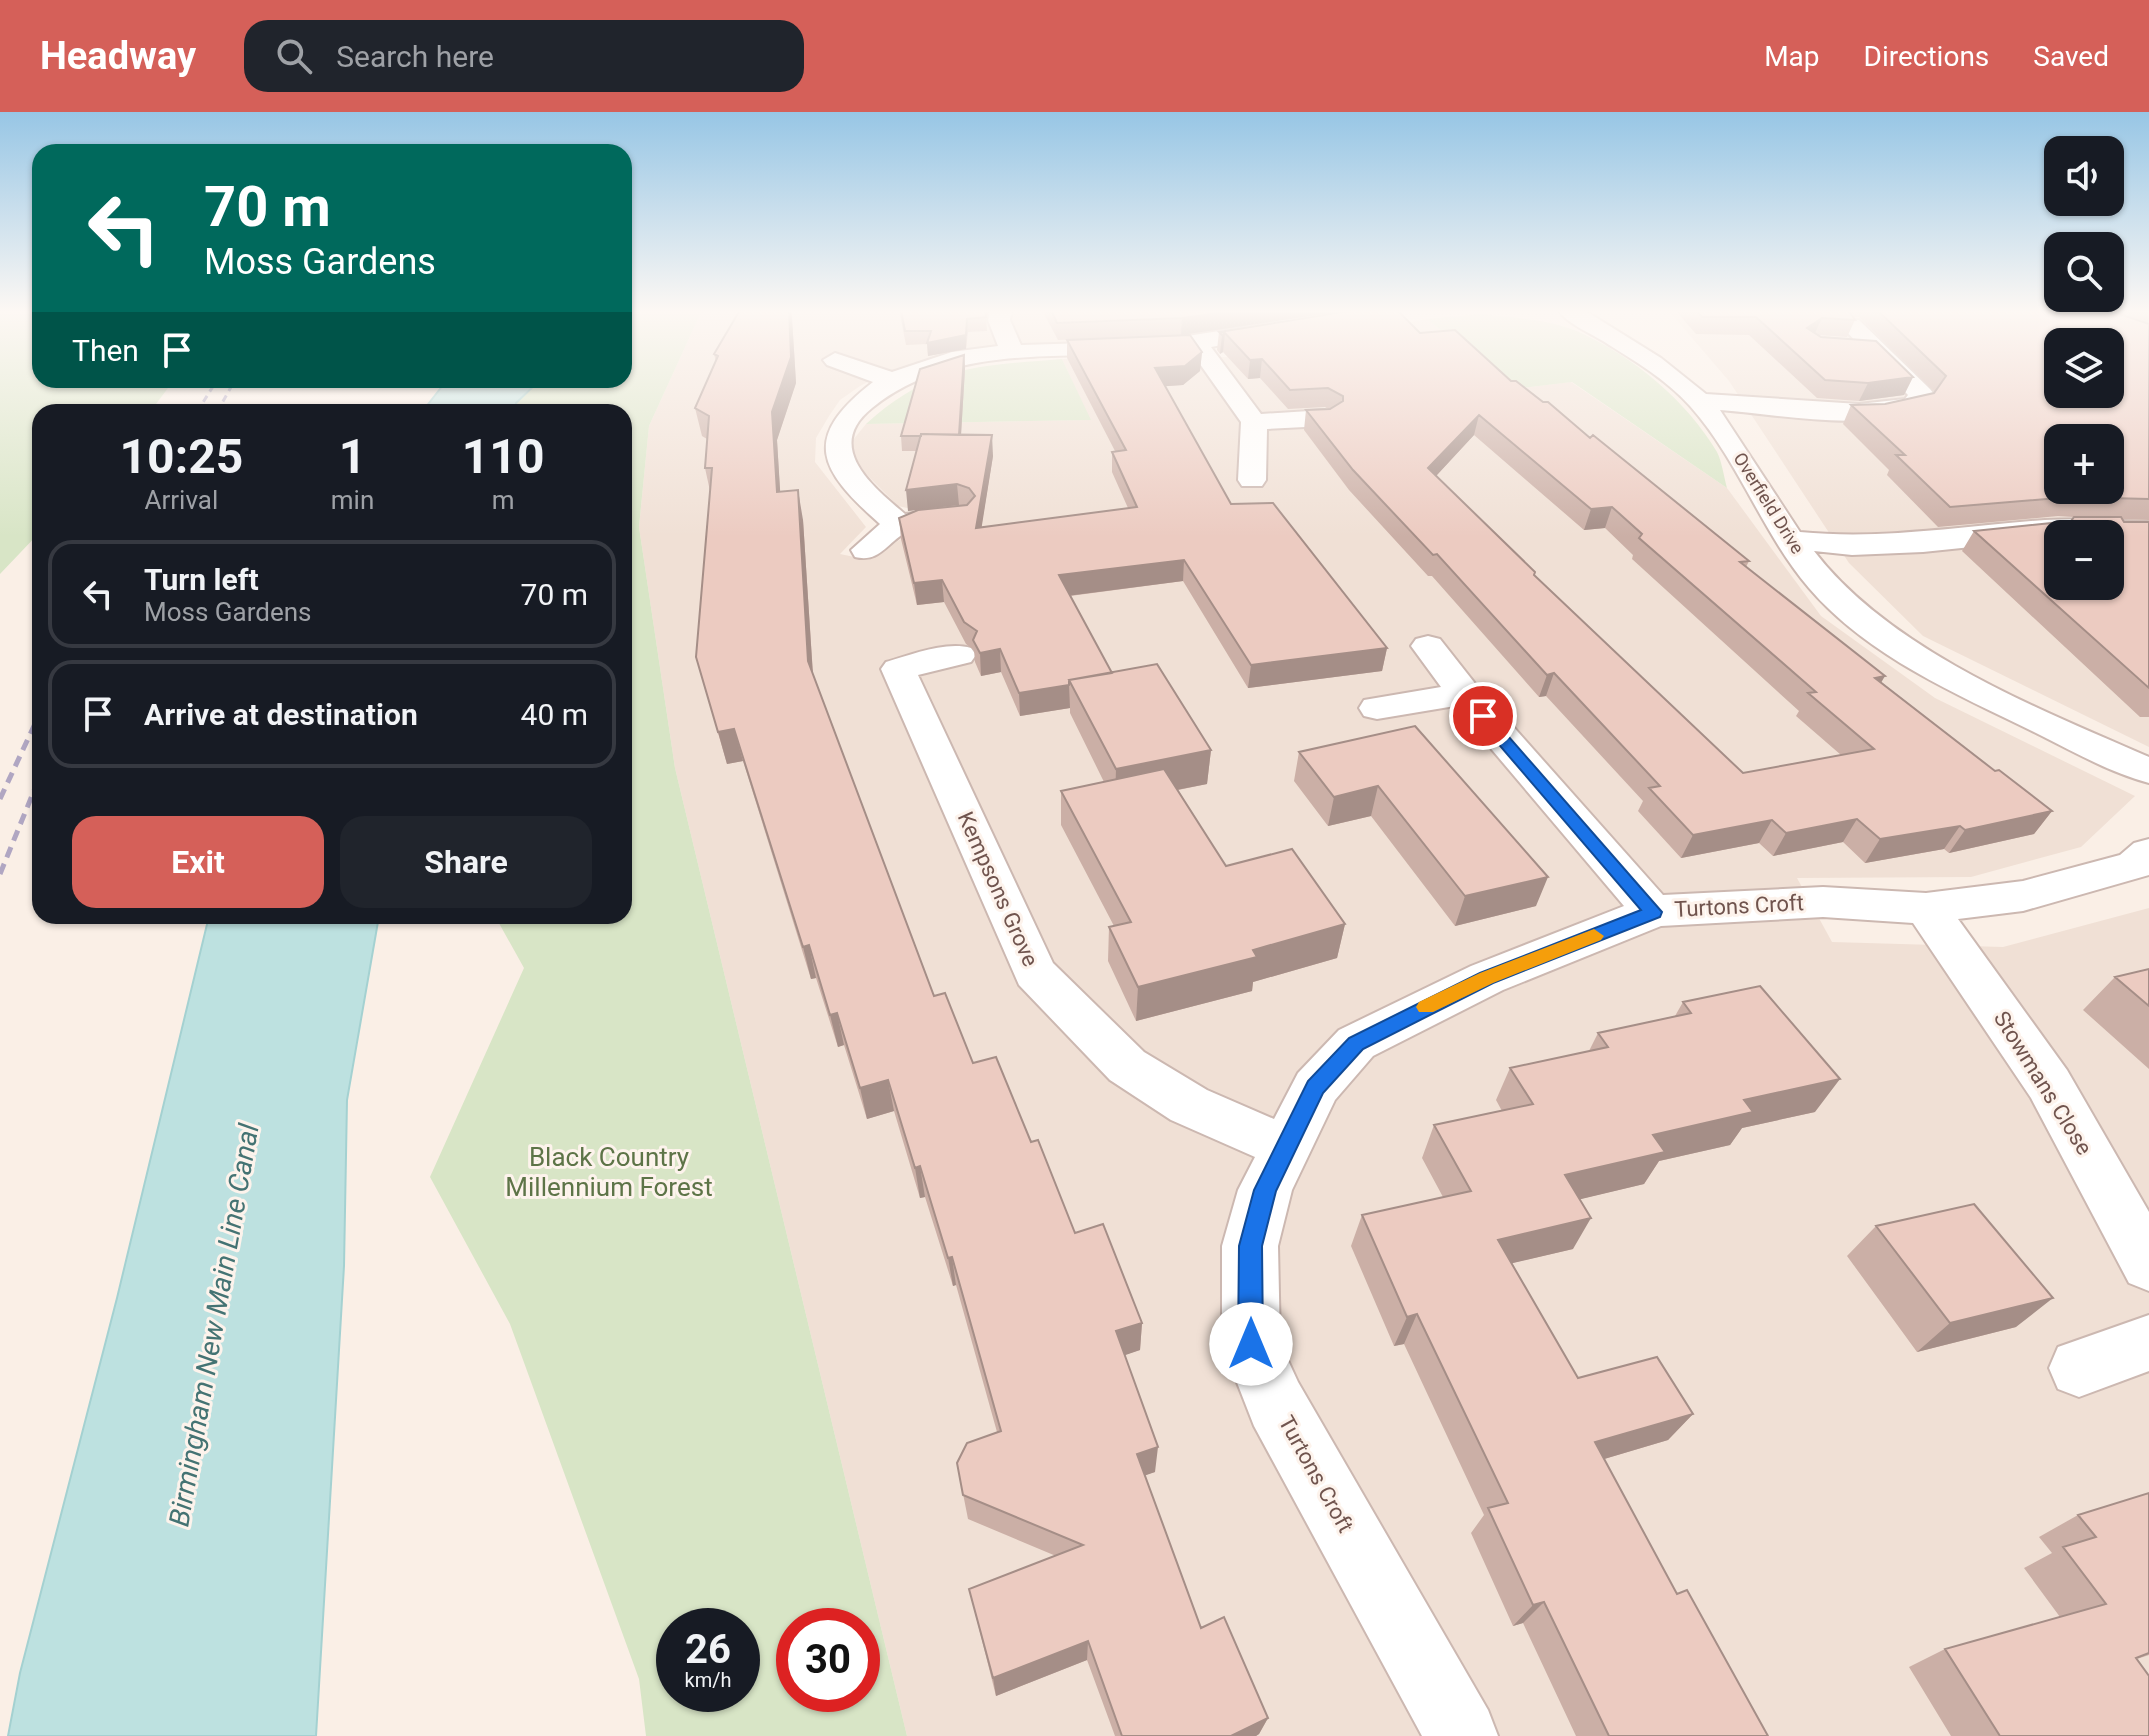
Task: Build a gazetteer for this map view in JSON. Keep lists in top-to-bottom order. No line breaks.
{"streets":{"street":["Overfield Drive","Kempsons Grove","Turtons Croft","Stowmans Close"]},"crossings":[["Kempsons Grove","Turtons Croft"],["Turtons Croft","Stowmans Close"]],"water":["Birmingham New Main Line Canal"],"parks":["Black Country Millennium Forest"],"page":{"header":"Headway","search":"Search here","nav":["Map","Directions","Saved"],"map_buttons":["+","−"],"turn":["70 m","Moss Gardens"],"then":"Then","eta":["10:25","Arrival","1","min","110","m"],"list":[{"name":"Turn left","note":"Moss Gardens","value":"70 m"},{"name":"Arrive at destination","value":"40 m"}],"buttons":["Exit","Share"],"speed":"26 km/h","limit":"30"}}
